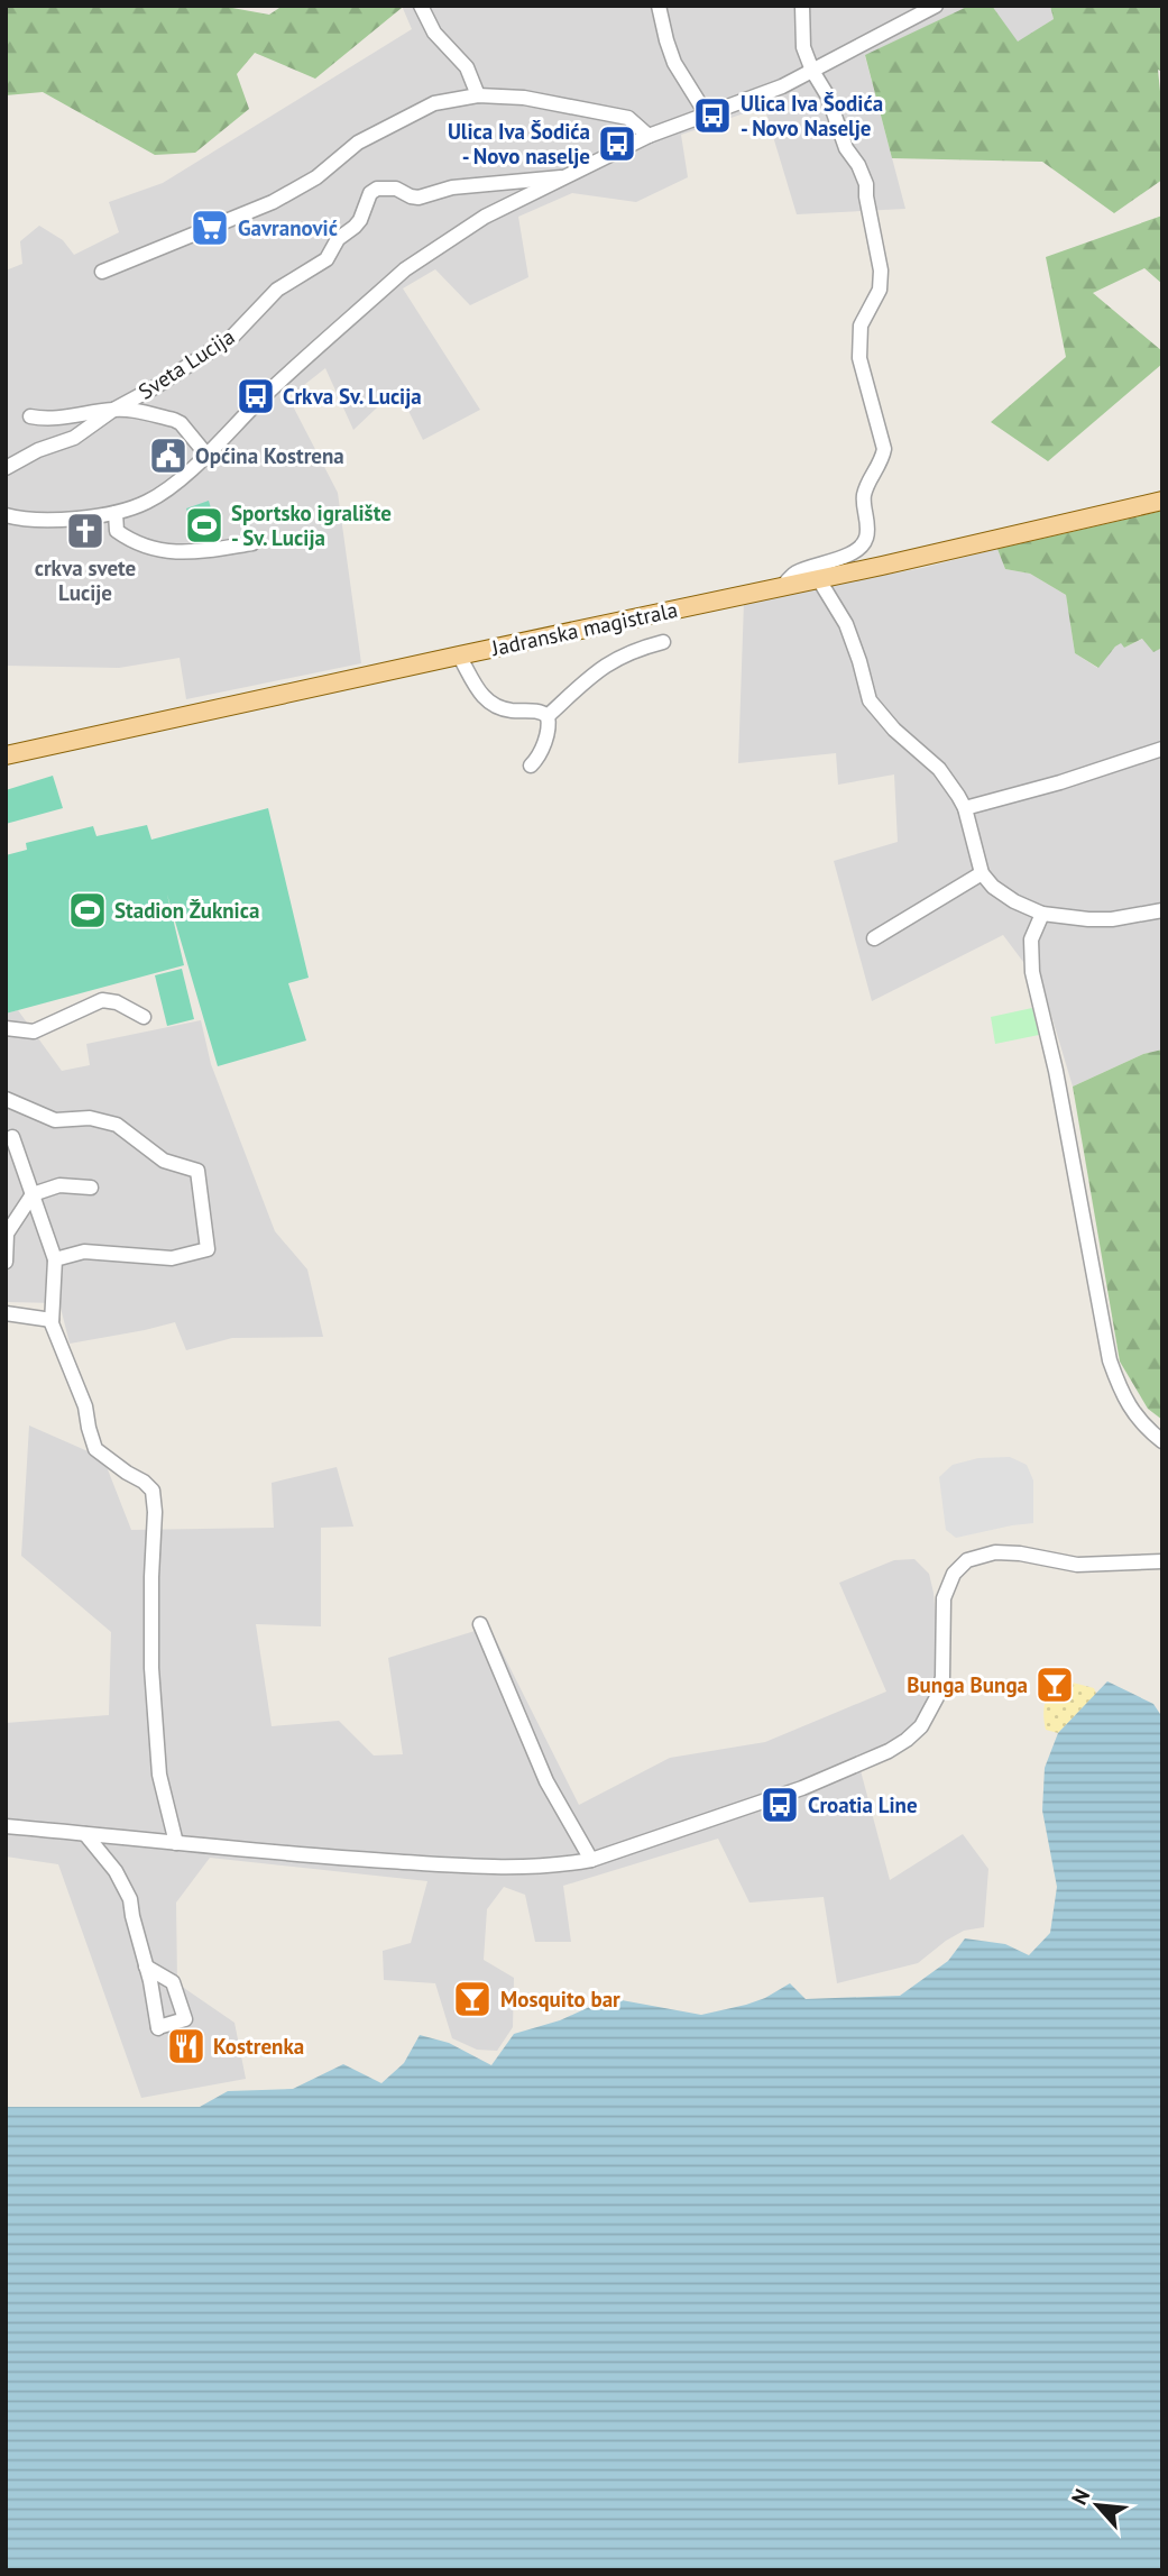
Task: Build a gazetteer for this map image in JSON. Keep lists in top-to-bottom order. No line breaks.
{"streets":{"main road":["Jadranska magistrala"],"street":["Sveta Lucija"]},"places":{"bus stop":["Ulica Iva Šodića - Novo Naselje","Ulica Iva Šodića - Novo naselje","Crkva Sv. Lucija","Croatia Line"],"supermarket":["Gavranović"],"public building":["Općina Kostrena"],"sports":["Sportsko igralište - Sv. Lucija","Stadion Žuknica"],"church":["crkva svete Lucije"],"bar":["Bunga Bunga","Mosquito bar"],"restaurant":["Kostrenka"]},"north":"top left"}
